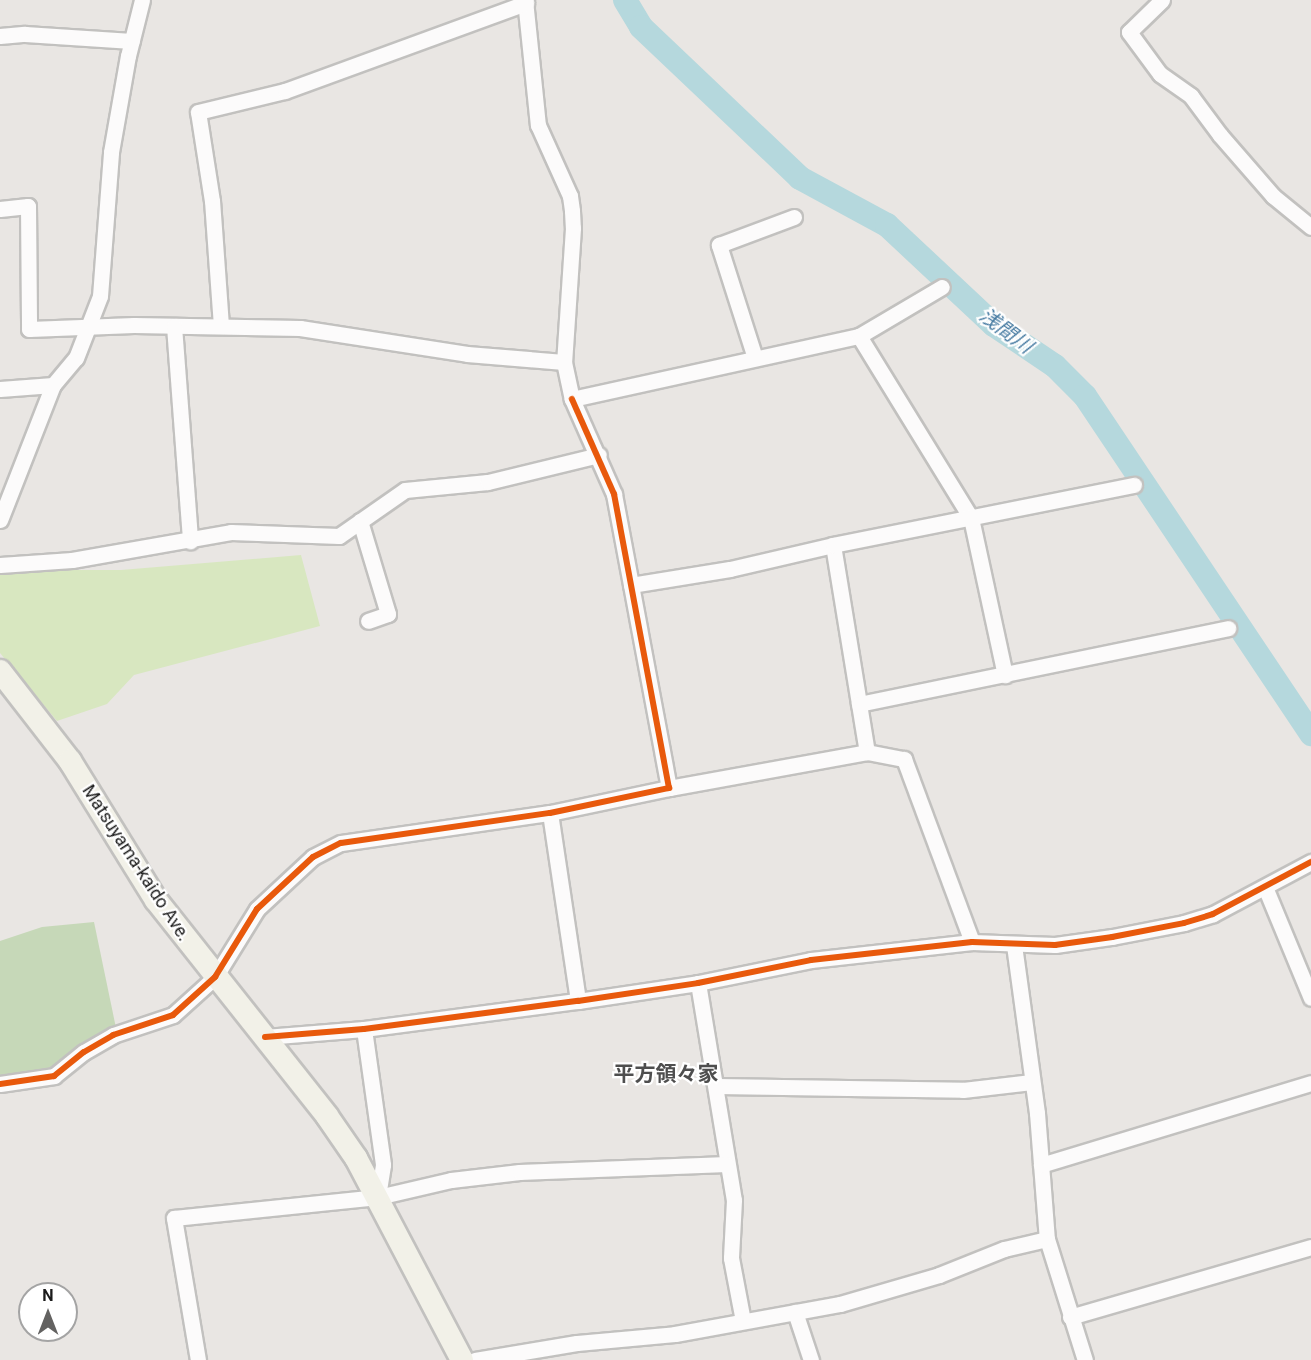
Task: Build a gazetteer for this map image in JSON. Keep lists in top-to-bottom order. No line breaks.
{"streets":{"main road":["Matsuyama-kaido Ave."]},"districts":["平方領々家"],"water":["浅間川"],"north":"top"}
